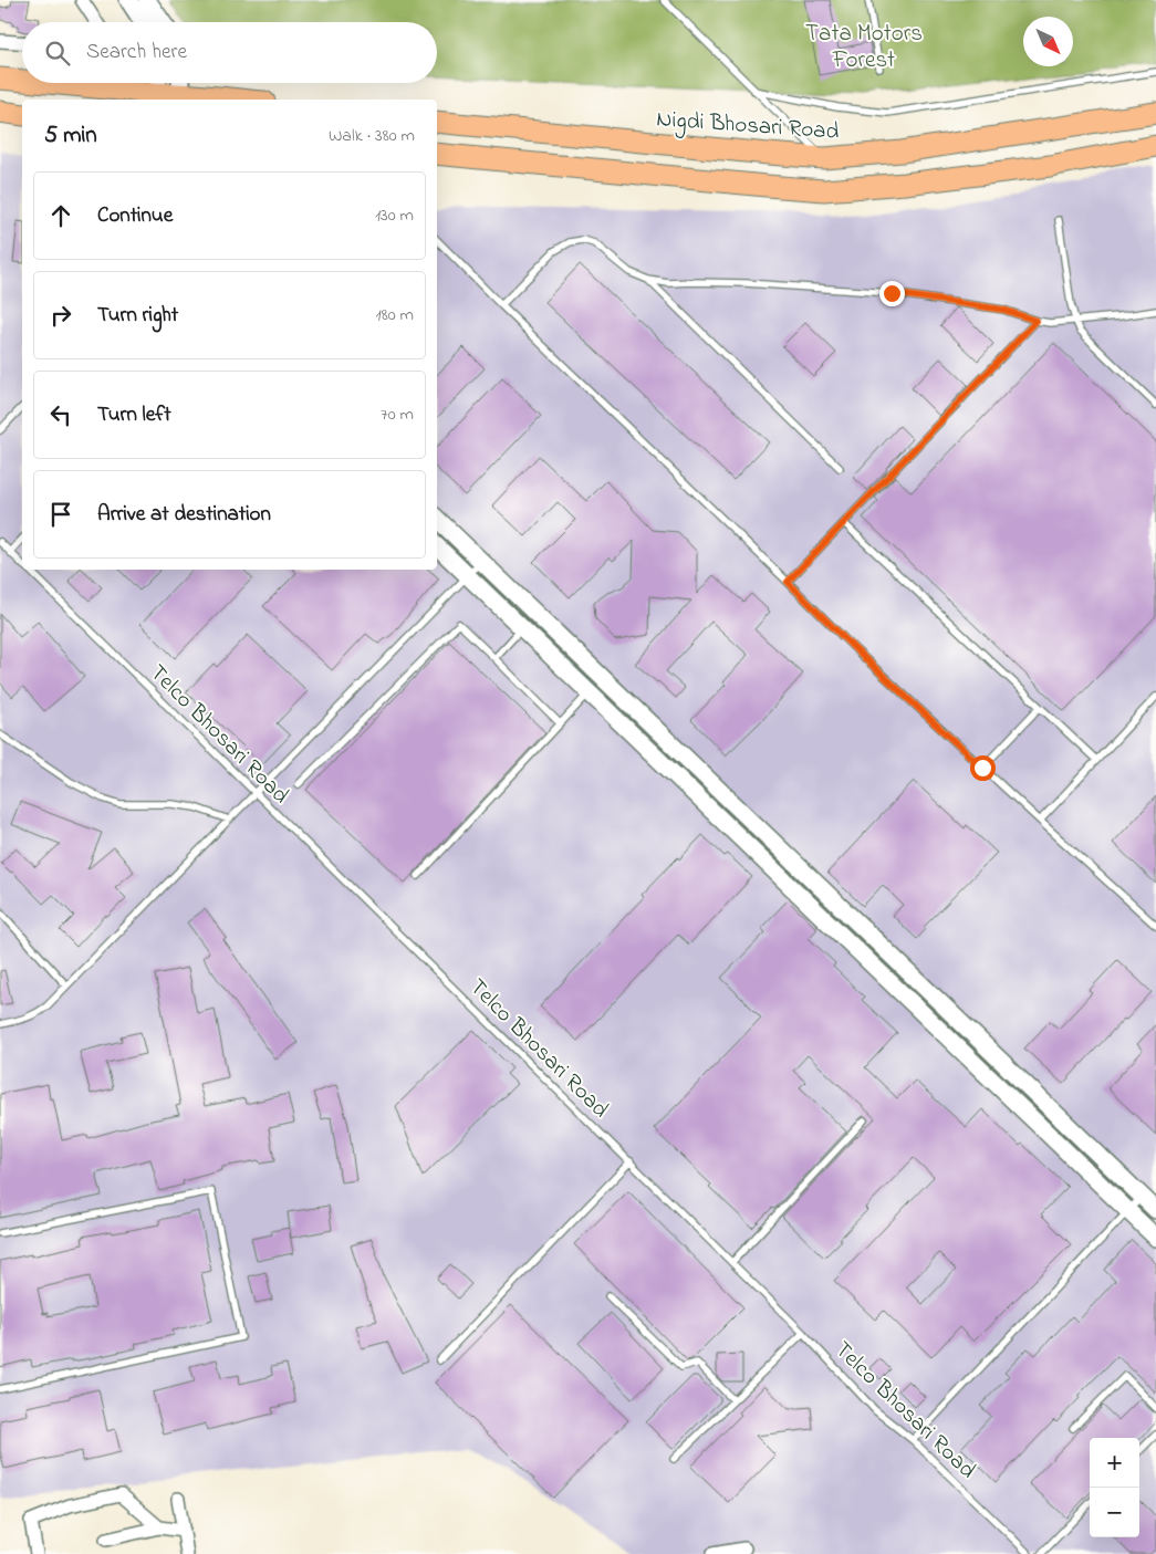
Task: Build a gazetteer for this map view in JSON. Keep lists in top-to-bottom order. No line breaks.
{"streets":{"main road":["Nigdi Bhosari Road"],"lane":["Telco Bhosari Road"]},"parks":["Tata Motors Forest"],"north":"bottom right","page":{"search":"Search here","heading":["5 min","Walk · 380 m"],"list":[["Continue","130 m"],["Turn right","180 m"],["Turn left","70 m"],"Arrive at destination"],"map_buttons":["+","−"]}}
